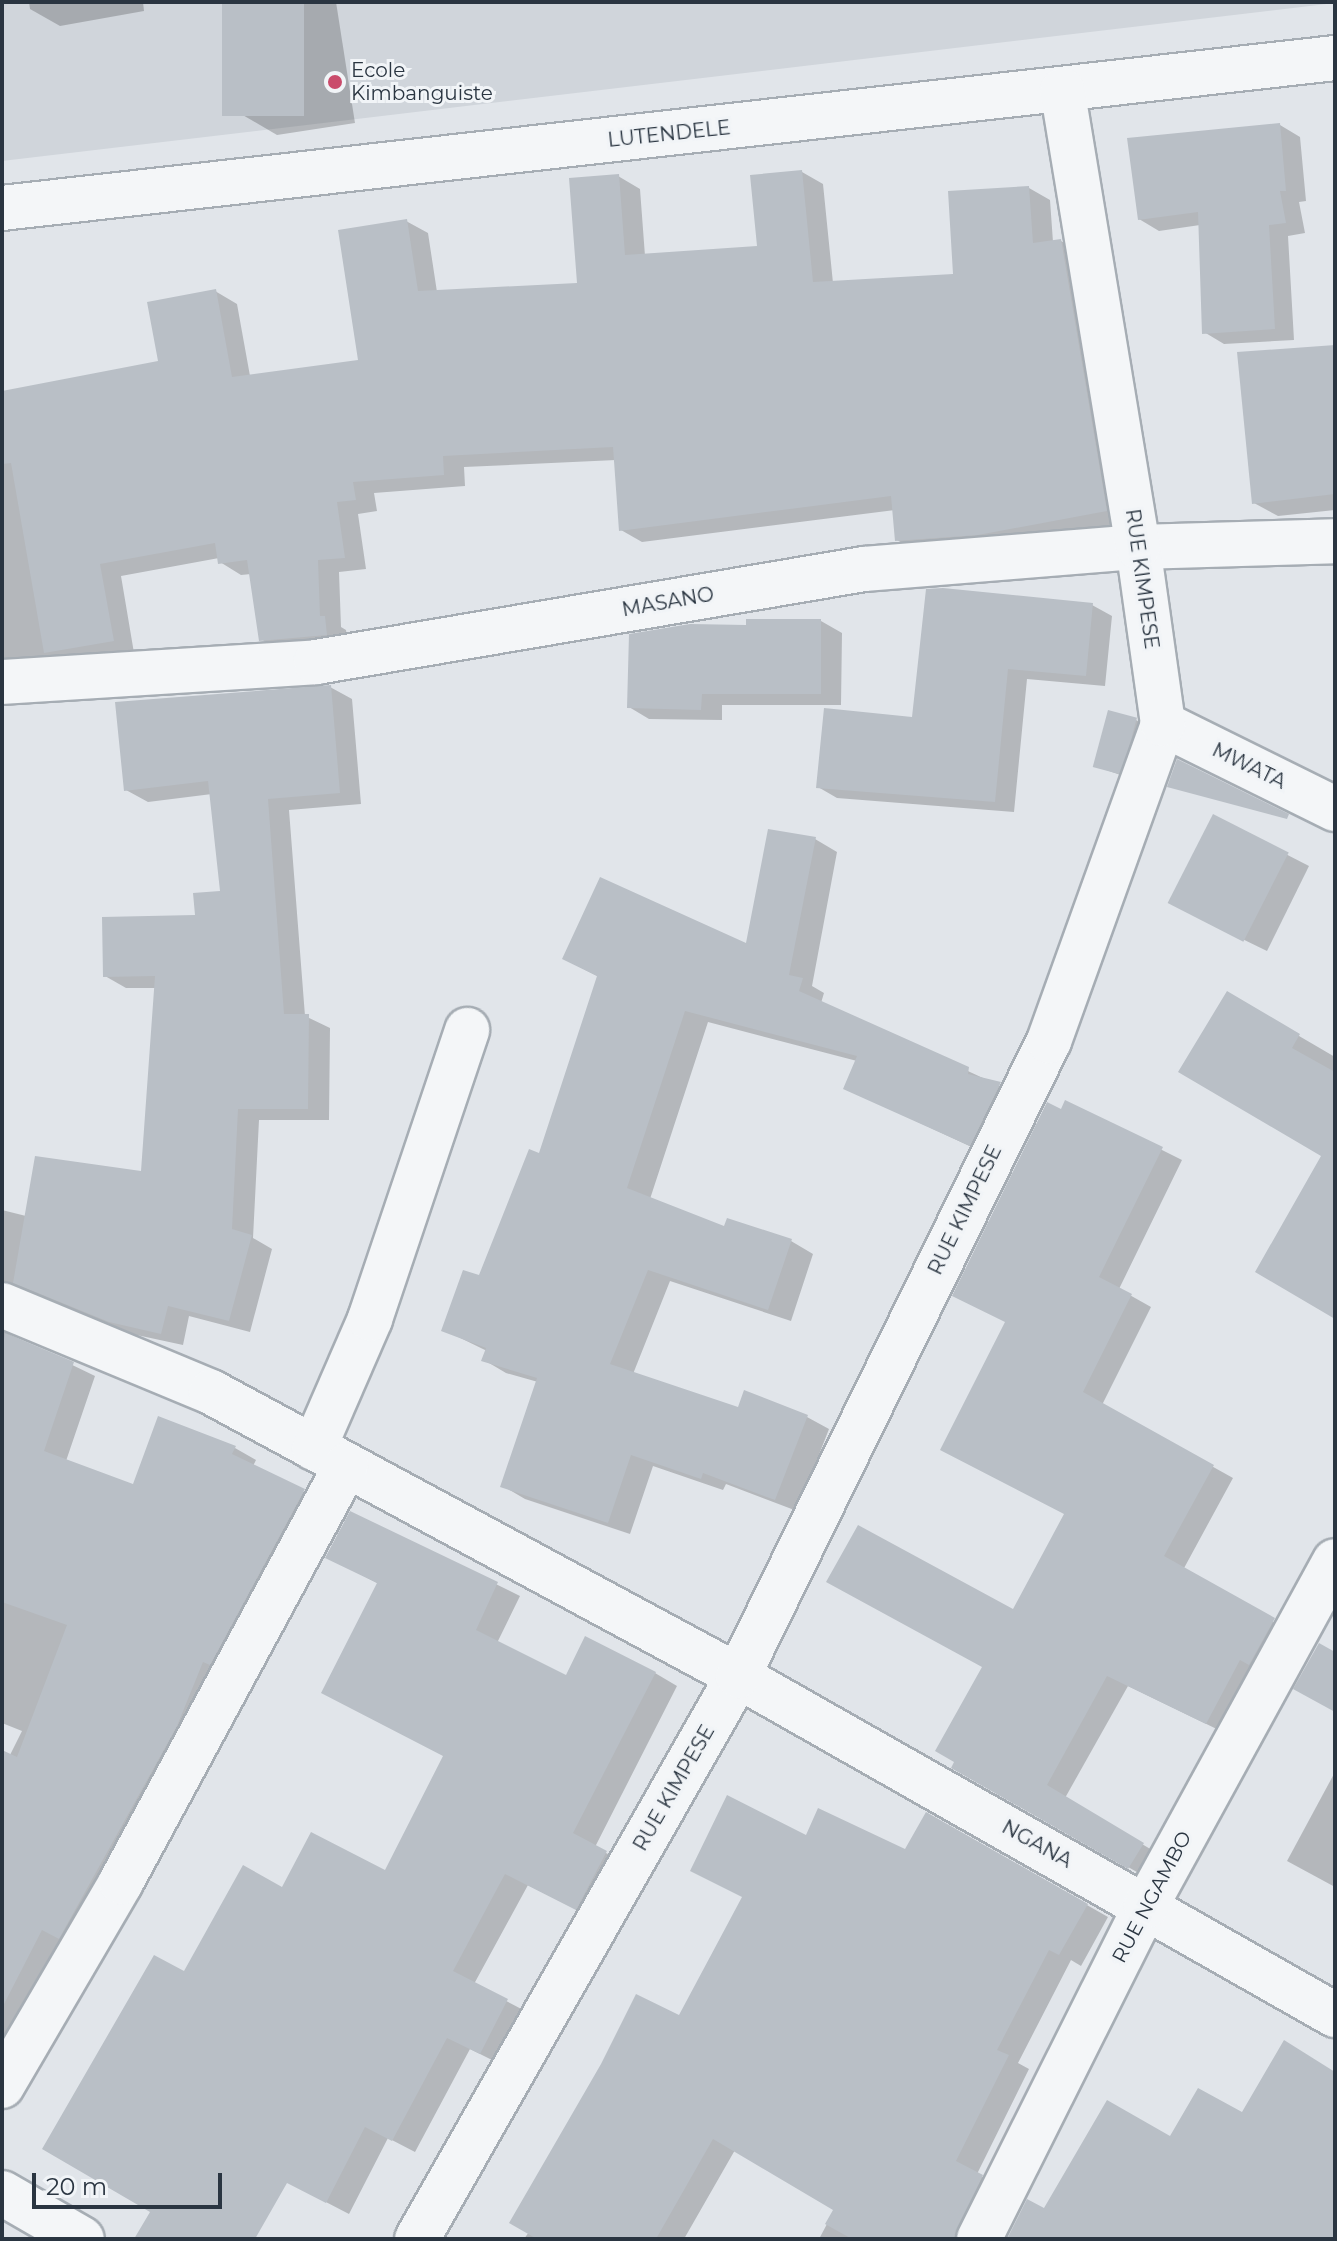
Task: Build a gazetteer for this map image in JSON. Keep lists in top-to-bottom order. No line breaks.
{"streets":{"street":["LUTENDELE","RUE KIMPESE","MASANO","MWATA","NGANA","RUE NGAMBO"]},"crossings":[["LUTENDELE","RUE KIMPESE"],["RUE KIMPESE","MASANO"],["RUE KIMPESE","MWATA"],["RUE KIMPESE","NGANA"],["NGANA","RUE NGAMBO"]],"places":["Ecole Kimbanguiste"],"scale_bar":"20 m"}
